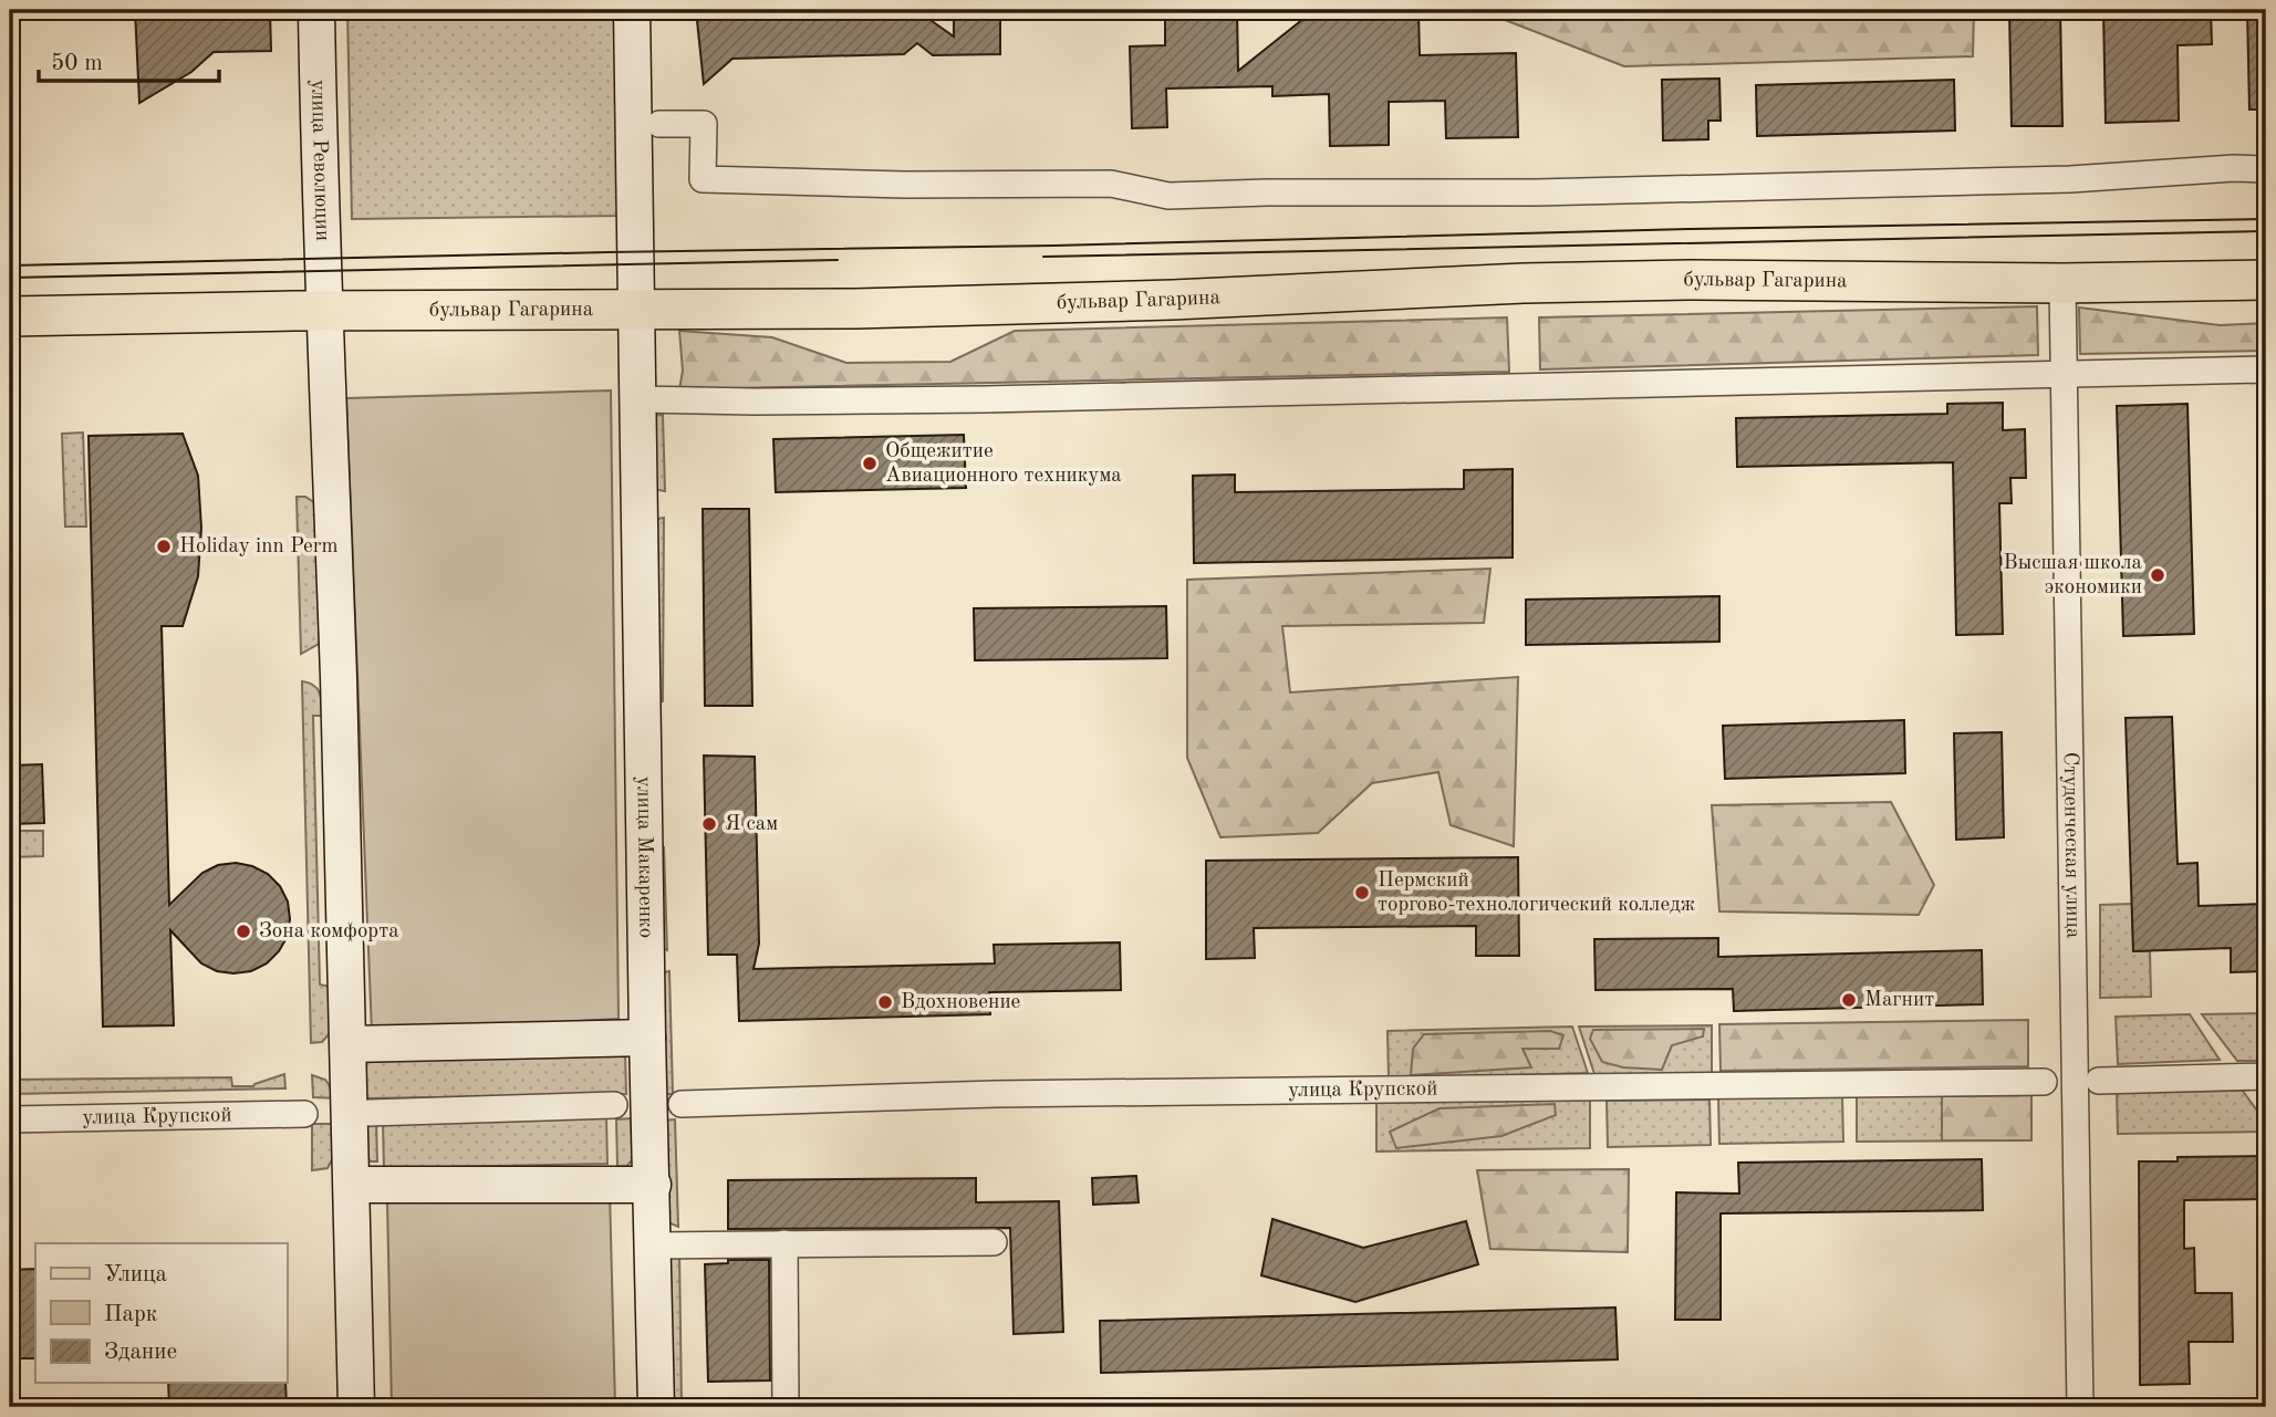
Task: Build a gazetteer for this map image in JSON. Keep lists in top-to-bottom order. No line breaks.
{"streets":{"main road":["улица Революции","бульвар Гагарина","улица Макаренко"],"street":["Студенческая улица","улица Крупской"]},"crossings":[["улица Революции","бульвар Гагарина"],["бульвар Гагарина","Студенческая улица"],["бульвар Гагарина","улица Макаренко"]],"places":["Общежитие Авиационного техникума","Holiday inn Perm","Высшая школа экономики","Я сам","Пермский торгово-технологический колледж","Зона комфорта","Магнит","Вдохновение"],"legend":["Улица","Парк","Здание"],"scale_bar":"50 m"}
